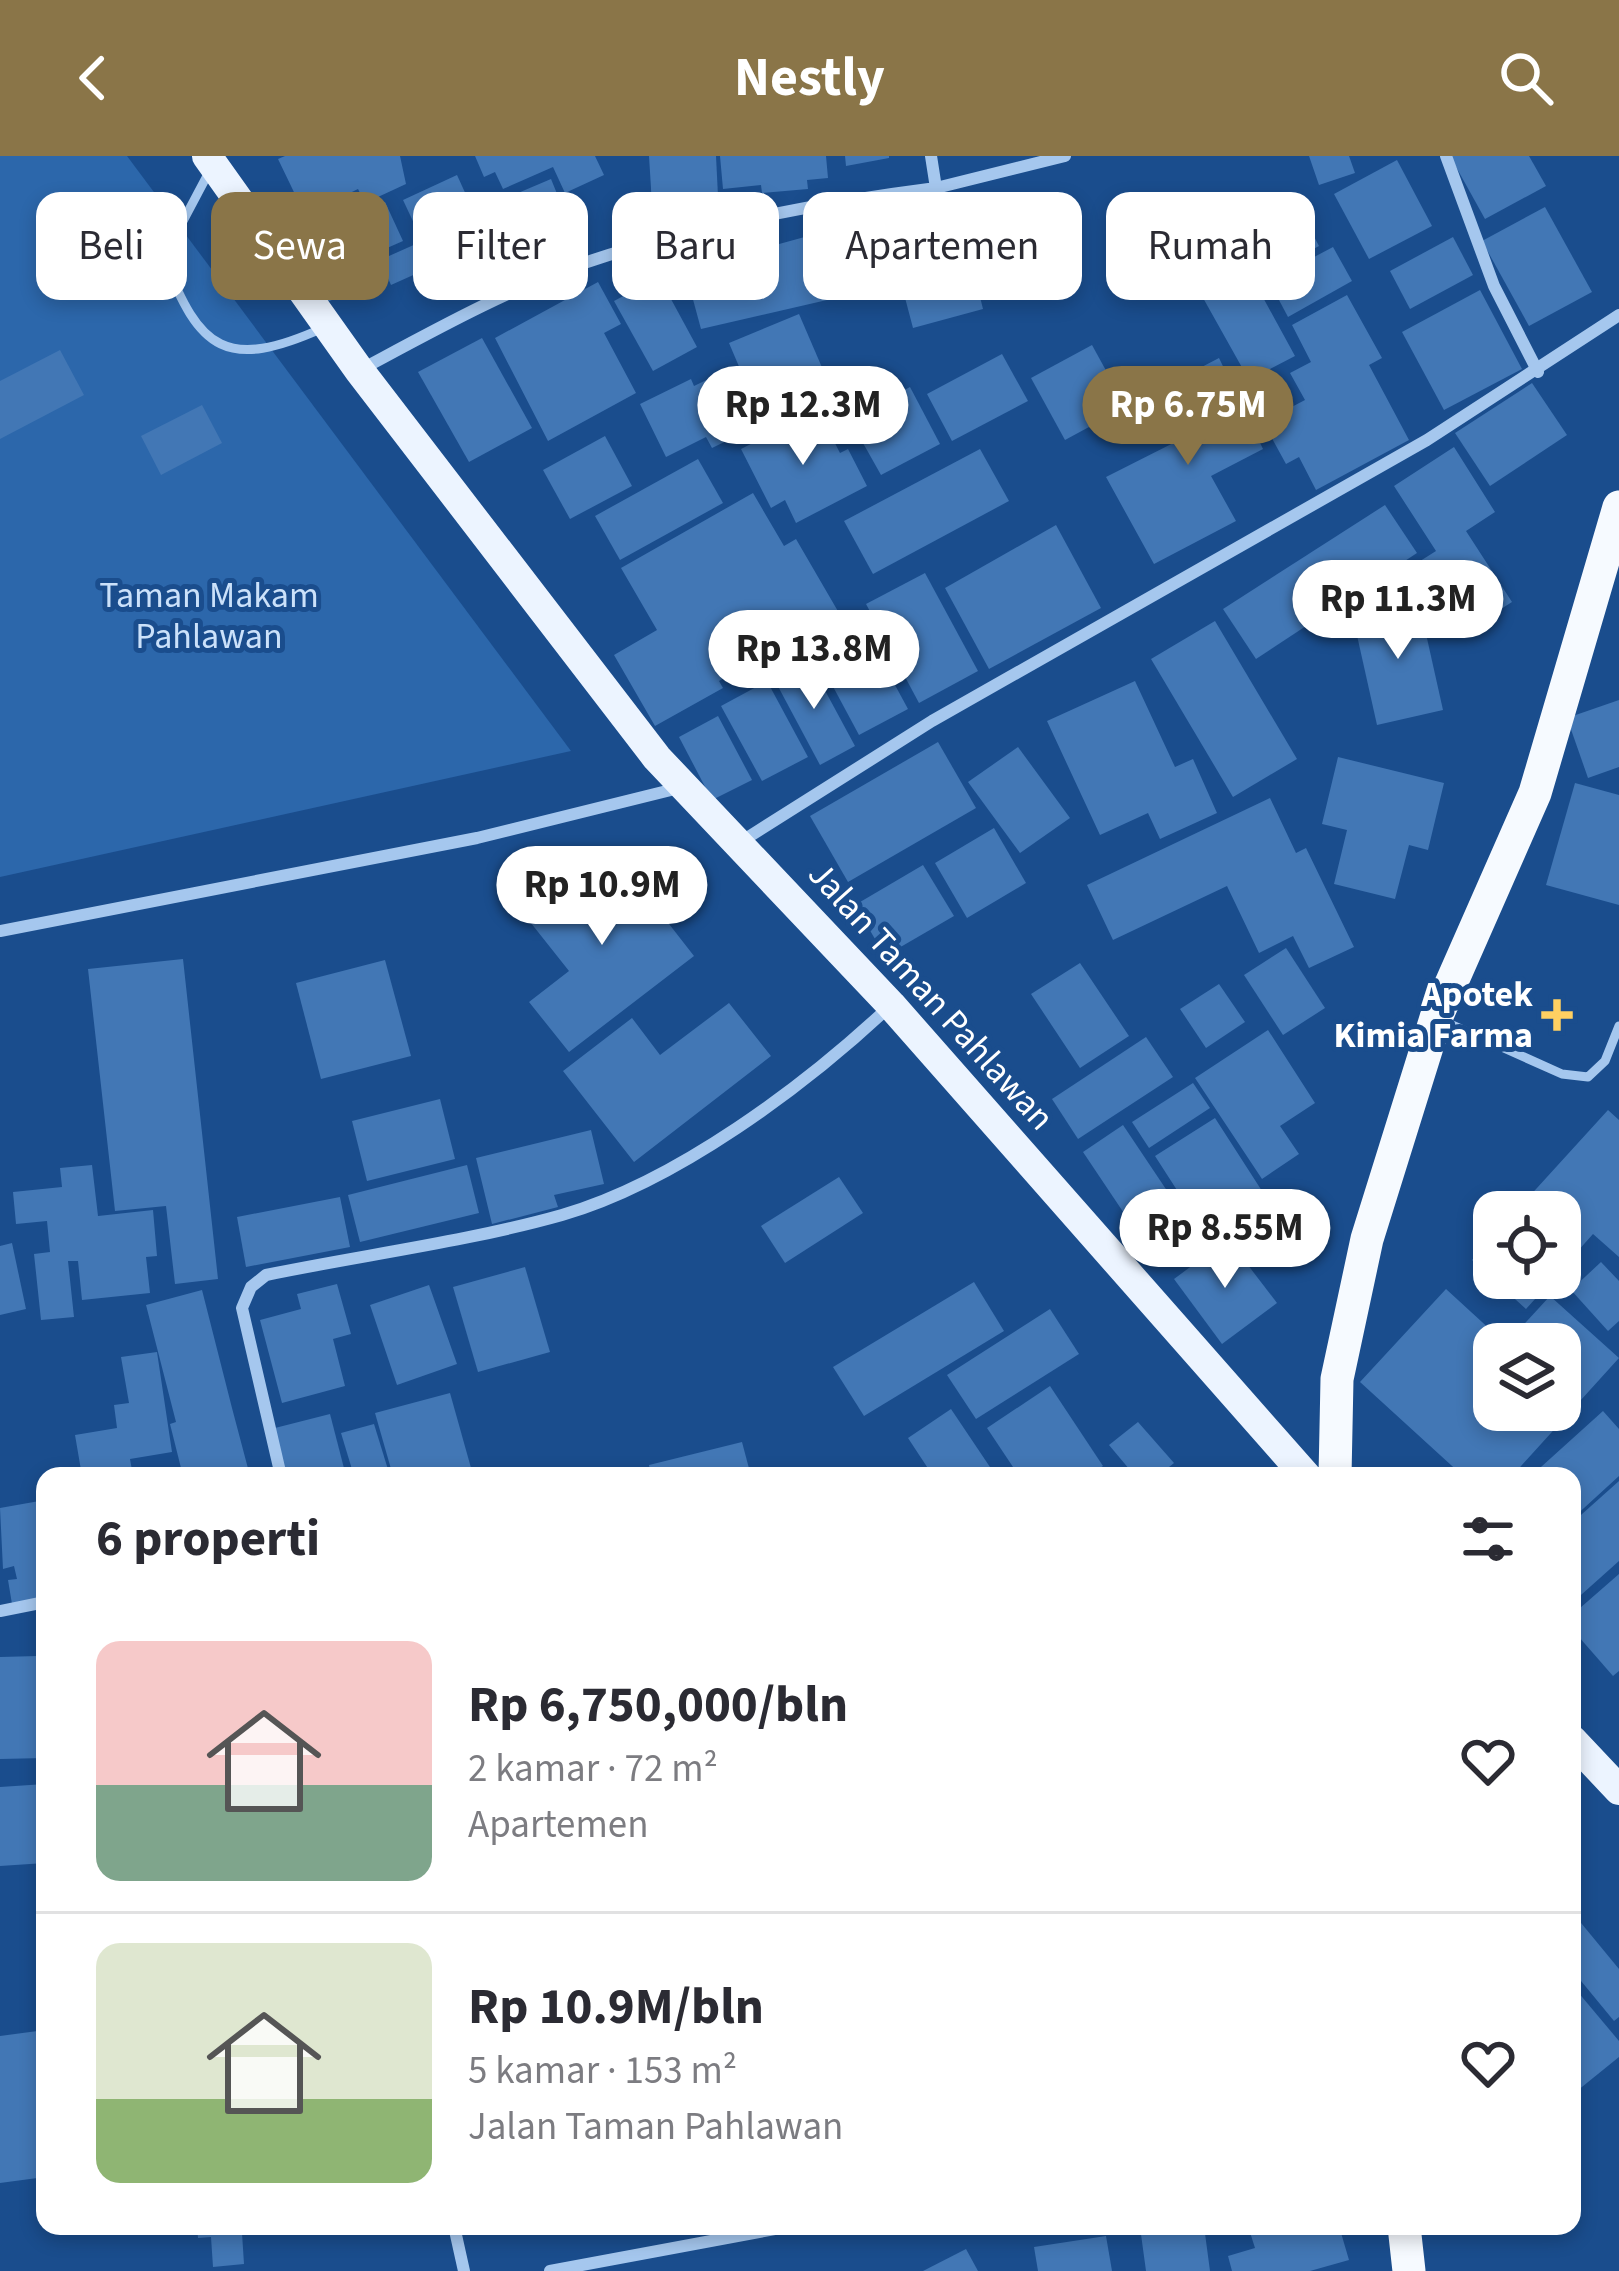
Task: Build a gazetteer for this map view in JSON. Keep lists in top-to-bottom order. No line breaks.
{"streets":{"main road":["Jalan Taman Pahlawan"]},"parks":["Taman Makam Pahlawan"],"places":{"health":["Apotek Kimia Farma"]},"page":{"header":"Nestly","chip":["Beli","Sewa","Filter","Baru","Apartemen","Rumah"],"price":["Rp 12.3M","Rp 6.75M","Rp 11.3M","Rp 13.8M","Rp 10.9M","Rp 8.55M"],"heading":"6 properti","list":[{"name":"Rp 6,750,000/bln","note":"2 kamar · 72 m² · Apartemen"},{"name":"Rp 10.9M/bln","note":"5 kamar · 153 m² · Jalan Taman Pahlawan"}]}}
